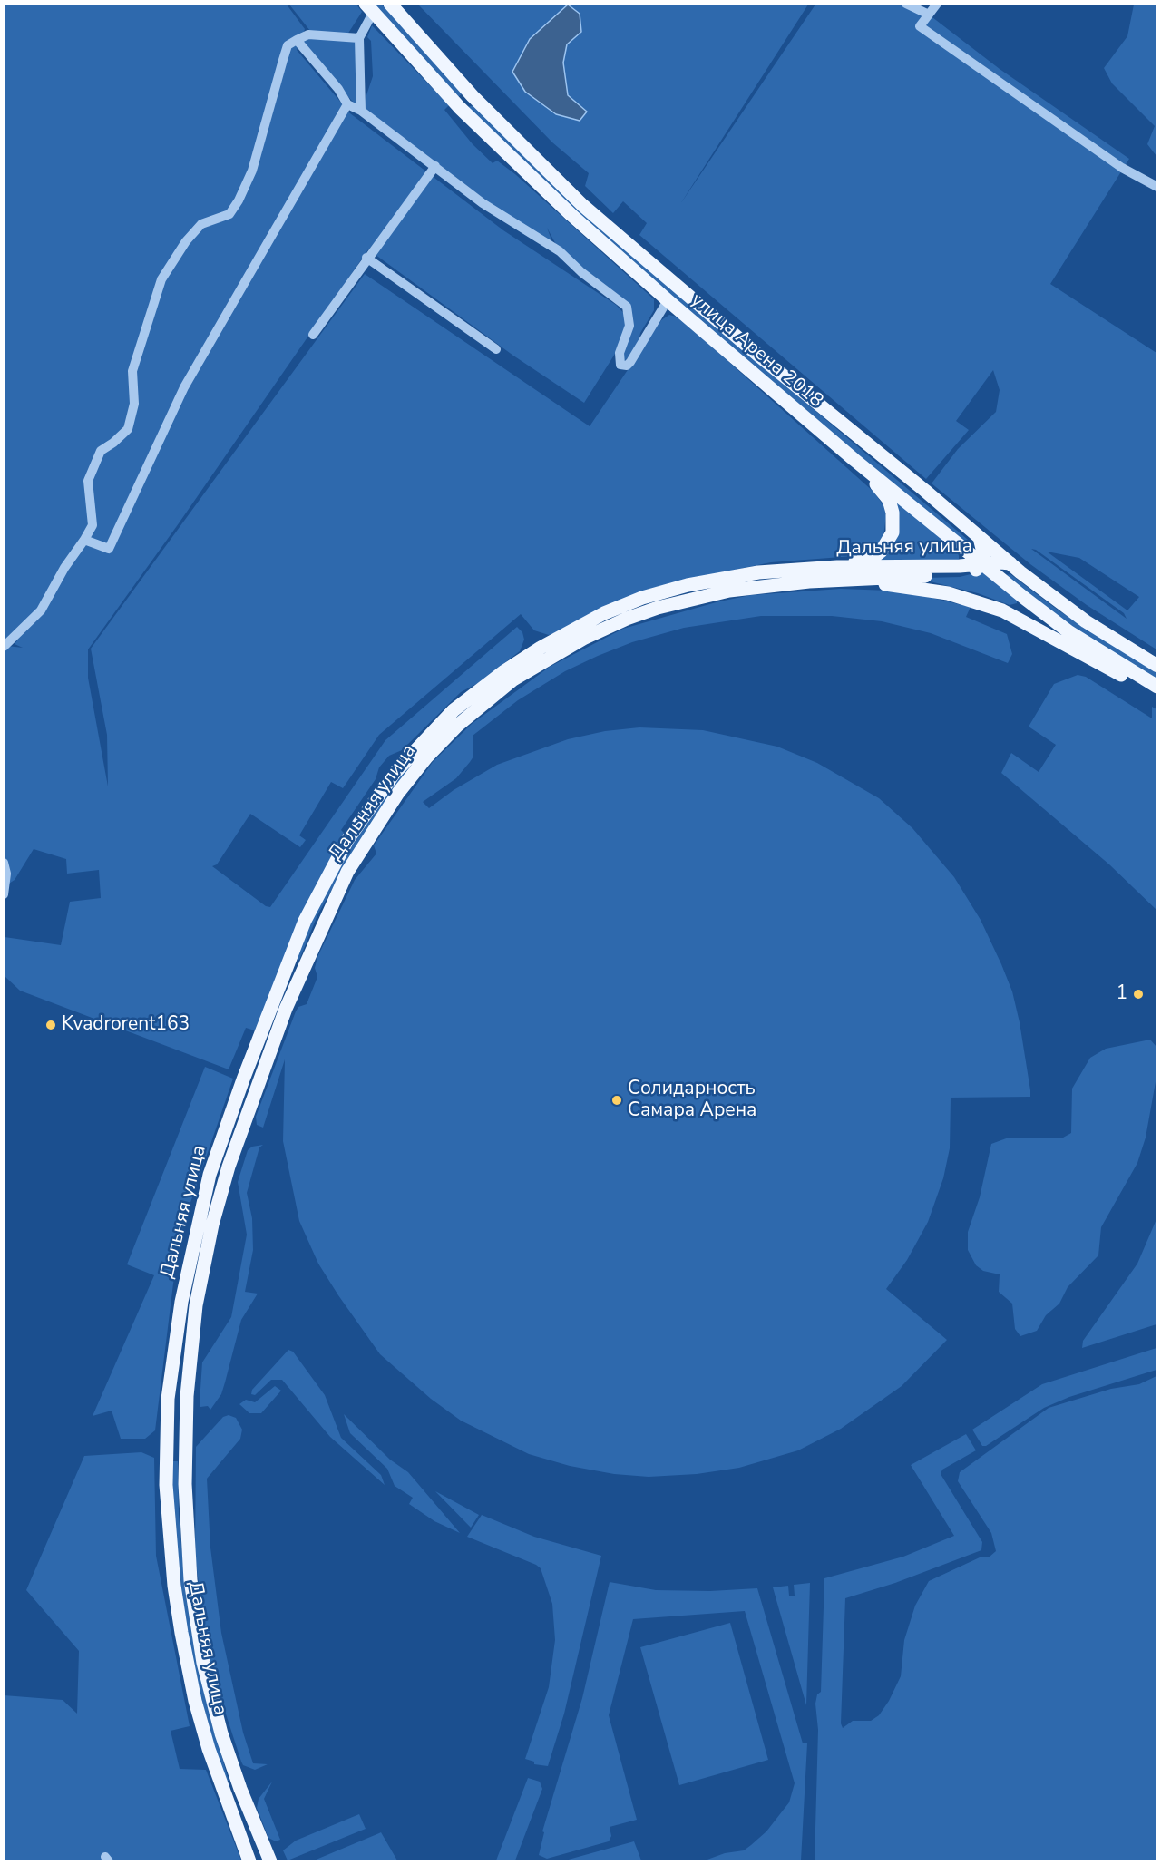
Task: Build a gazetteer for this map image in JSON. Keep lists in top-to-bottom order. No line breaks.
{"streets":{"main road":["улица Арена 2018","Дальняя улица"]},"crossings":[["улица Арена 2018","Дальняя улица"]],"places":["1","Kvadrorent163","Солидарность Самара Арена"]}
